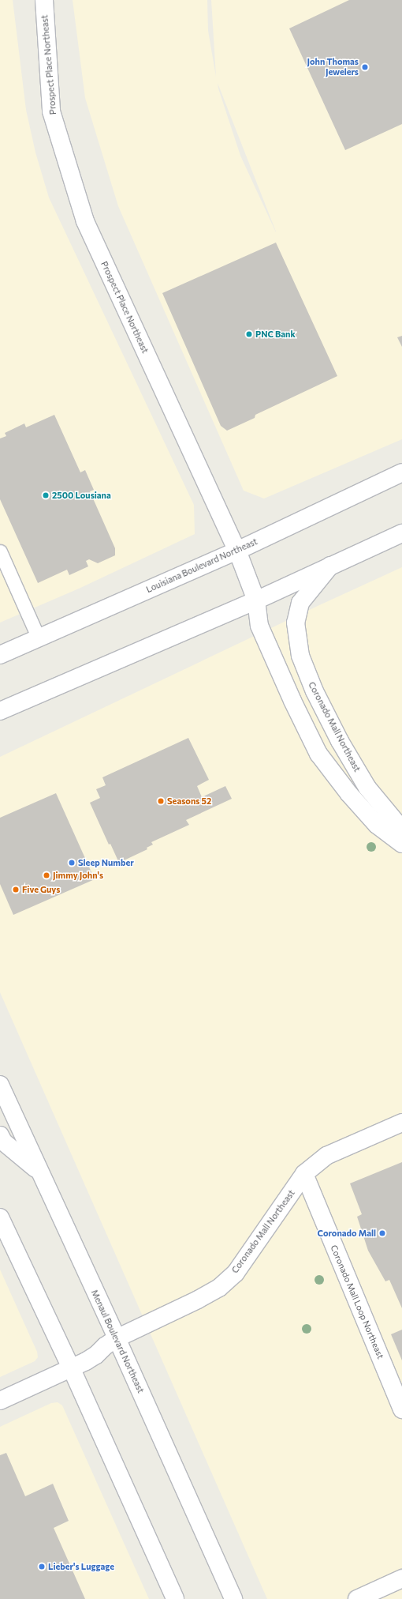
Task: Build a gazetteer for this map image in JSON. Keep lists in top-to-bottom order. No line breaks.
{"streets":{"street":["Prospect Place Northeast","Louisiana Boulevard Northeast","Coronado Mall Northeast","Coronado Mall Loop Northeast","Menaul Boulevard Northeast"]},"crossings":[["Prospect Place Northeast","Louisiana Boulevard Northeast"],["Coronado Mall Northeast","Coronado Mall Loop Northeast"],["Coronado Mall Northeast","Menaul Boulevard Northeast"]],"places":["John Thomas Jewelers","PNC Bank","2500 Lousiana","Seasons 52","Sleep Number","Jimmy John's","Five Guys","Coronado Mall","Lieber's Luggage"]}
